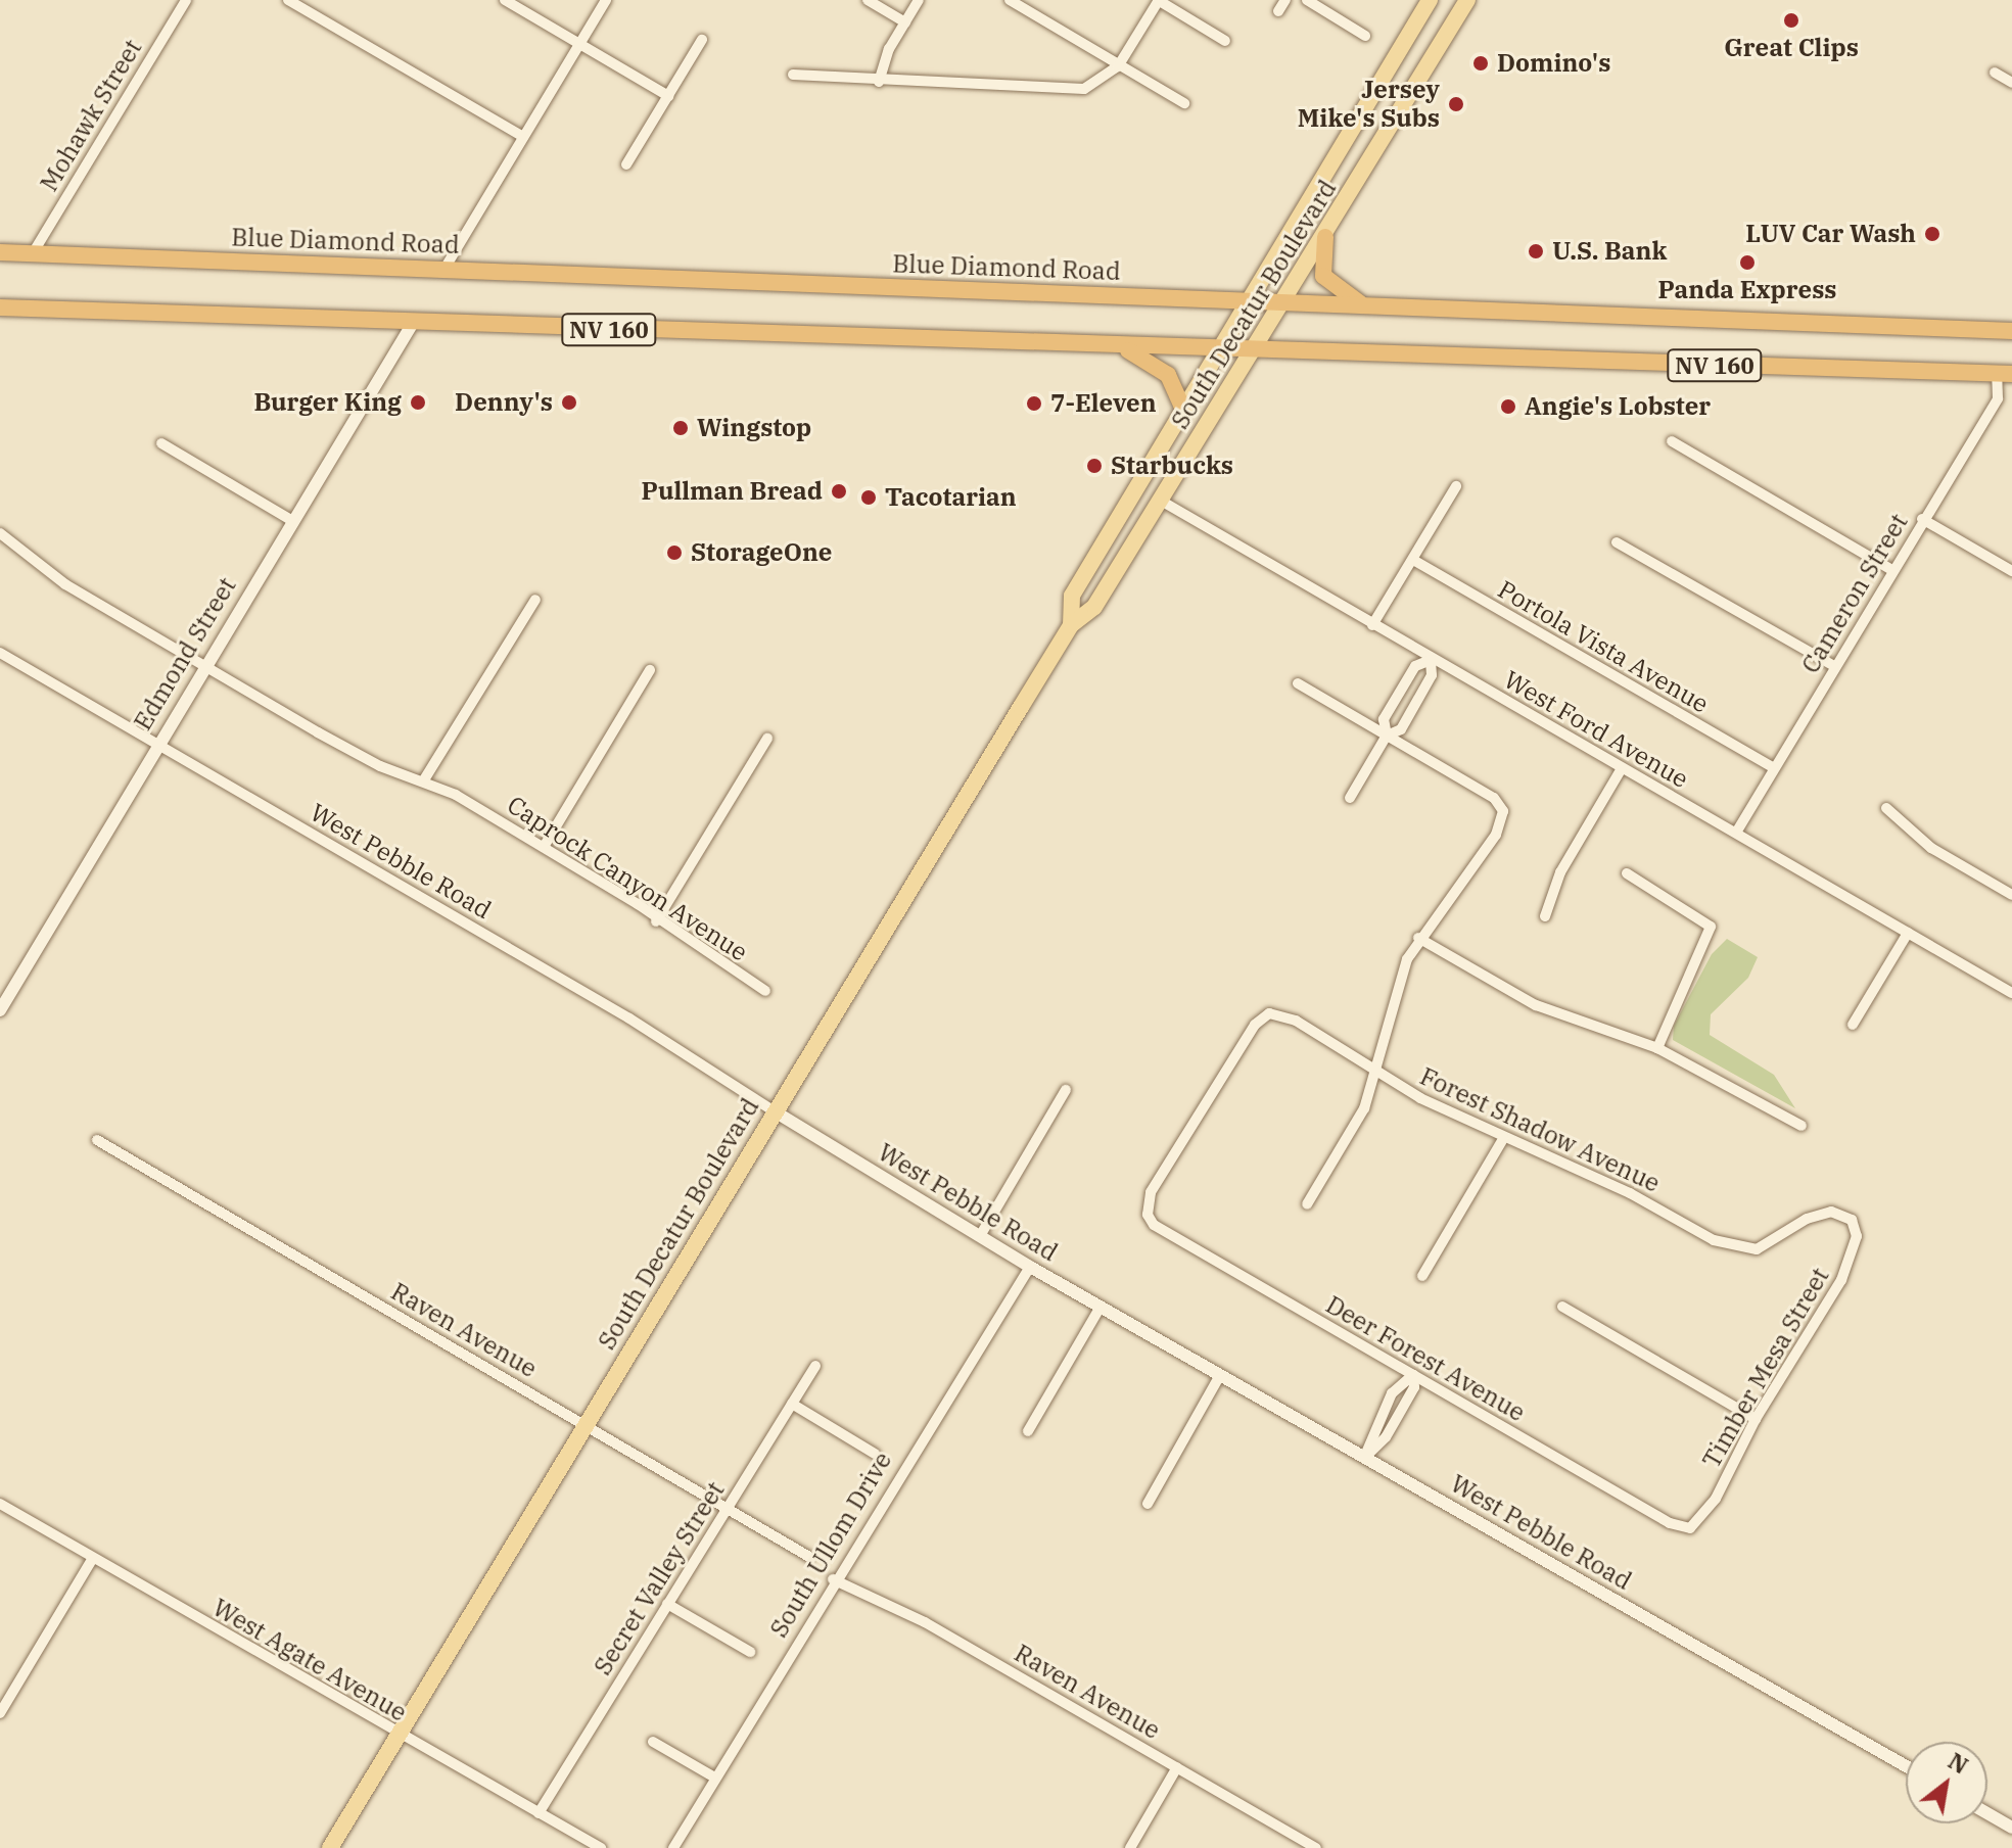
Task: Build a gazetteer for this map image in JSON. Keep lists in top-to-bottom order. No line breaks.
{"streets":{"highway":["Blue Diamond Road","NV 160"],"main road":["South Decatur Boulevard"],"street":["Mohawk Street","Cameron Street","Portola Vista Avenue","Edmond Street","West Ford Avenue","West Pebble Road","Caprock Canyon Avenue","Forest Shadow Avenue","Raven Avenue","Deer Forest Avenue","Timber Mesa Street","South Ullom Drive","Secret Valley Street","West Agate Avenue"]},"crossings":[["Mohawk Street","Blue Diamond Road"],["Blue Diamond Road","South Decatur Boulevard"],["South Decatur Boulevard","NV 160"],["South Decatur Boulevard","West Ford Avenue"],["South Decatur Boulevard","West Pebble Road"],["South Decatur Boulevard","Raven Avenue"],["South Decatur Boulevard","West Agate Avenue"],["NV 160","Cameron Street"],["NV 160","Edmond Street"],["Cameron Street","Portola Vista Avenue"],["Cameron Street","West Ford Avenue"],["Edmond Street","West Pebble Road"],["Edmond Street","Caprock Canyon Avenue"],["West Pebble Road","South Ullom Drive"],["Forest Shadow Avenue","Deer Forest Avenue"],["Forest Shadow Avenue","Timber Mesa Street"],["Raven Avenue","South Ullom Drive"],["Raven Avenue","Secret Valley Street"],["Deer Forest Avenue","Timber Mesa Street"],["Secret Valley Street","West Agate Avenue"]],"places":["Great Clips","Domino's","Jersey Mike's Subs","LUV Car Wash","U.S. Bank","Panda Express","Burger King","Denny's","7-Eleven","Angie's Lobster","Wingstop","Starbucks","Pullman Bread","Tacotarian","StorageOne"],"north":"top right"}
